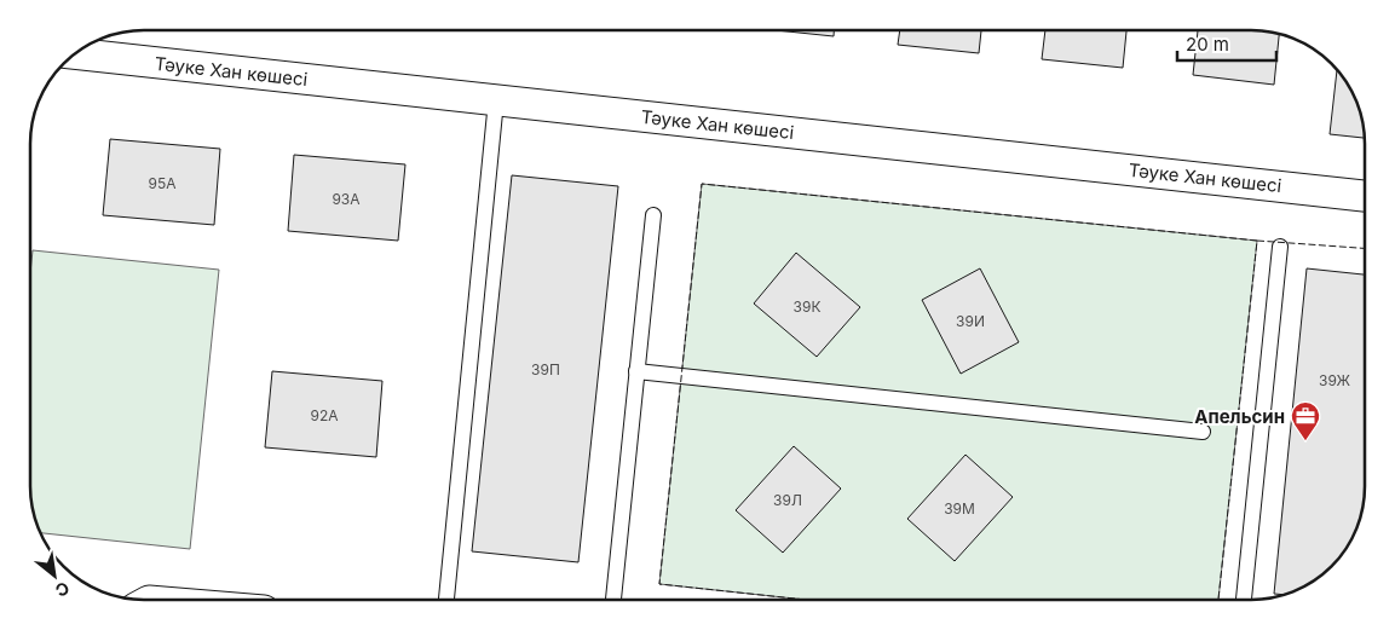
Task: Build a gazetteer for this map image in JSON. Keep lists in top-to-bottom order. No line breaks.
{"streets":{"street":["Тәуке Хан көшесі"]},"places":{"office":["Апельсин"]},"house_numbers":["95А","93А","39К","39И","39П","39Ж","92А","39Л","39М"],"scale_bar":"20 m","north":"bottom right"}
